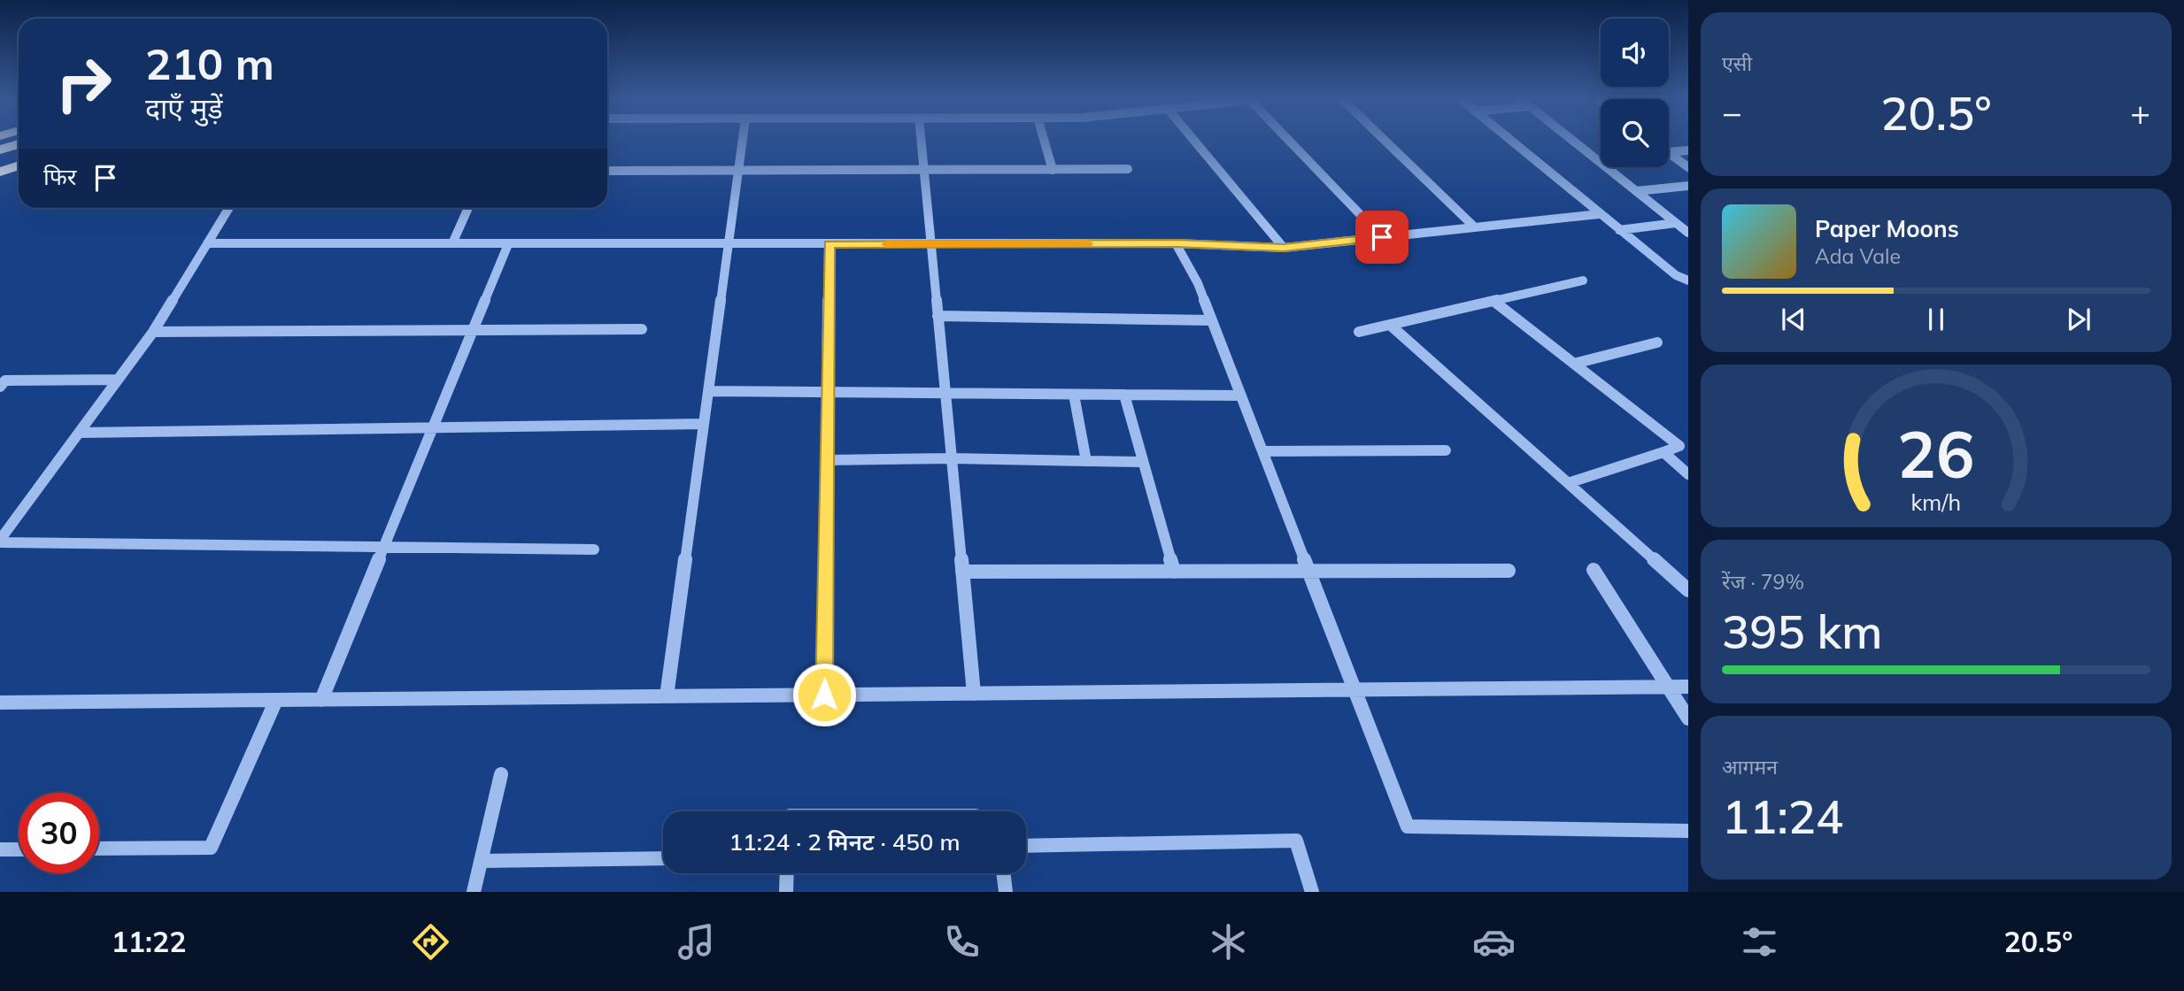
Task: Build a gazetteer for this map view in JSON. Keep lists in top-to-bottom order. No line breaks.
{"page":{"tile":["एसी",["रेंज · 79%","395 km"],["आगमन","11:24"]],"turn":["210 m","दाएँ मुड़ें"],"heat":["−","20.5°","+"],"then":"फिर","song":["Paper Moons","Ada Vale"],"limit":"30","trip":"11:24 · 2 मिनट · 450 m","tabs":["11:22","20.5°"],"gauge":["26","km/h"]}}
